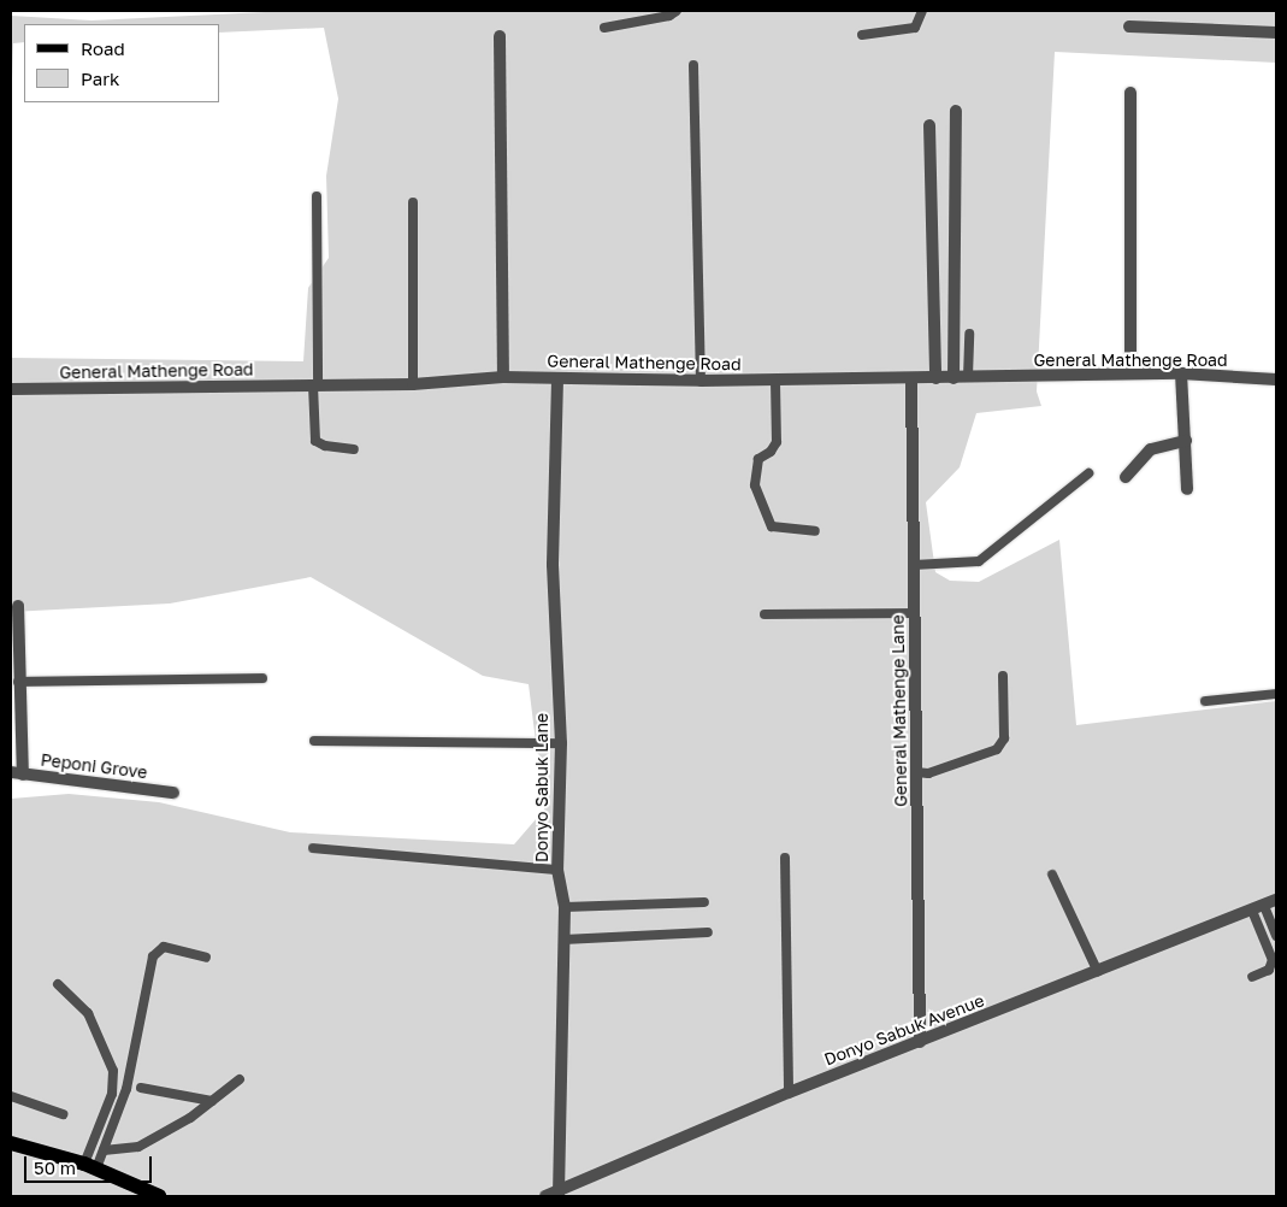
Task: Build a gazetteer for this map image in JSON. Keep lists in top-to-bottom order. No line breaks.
{"streets":{"street":["General Mathenge Road","General Mathenge Lane","Peponi Grove","Donyo Sabuk Lane","Donyo Sabuk Avenue"]},"crossings":[["General Mathenge Road","General Mathenge Lane"],["General Mathenge Road","Donyo Sabuk Lane"],["General Mathenge Lane","Donyo Sabuk Avenue"],["Donyo Sabuk Lane","Donyo Sabuk Avenue"]],"legend":["Road","Park"],"scale_bar":"50 m"}
